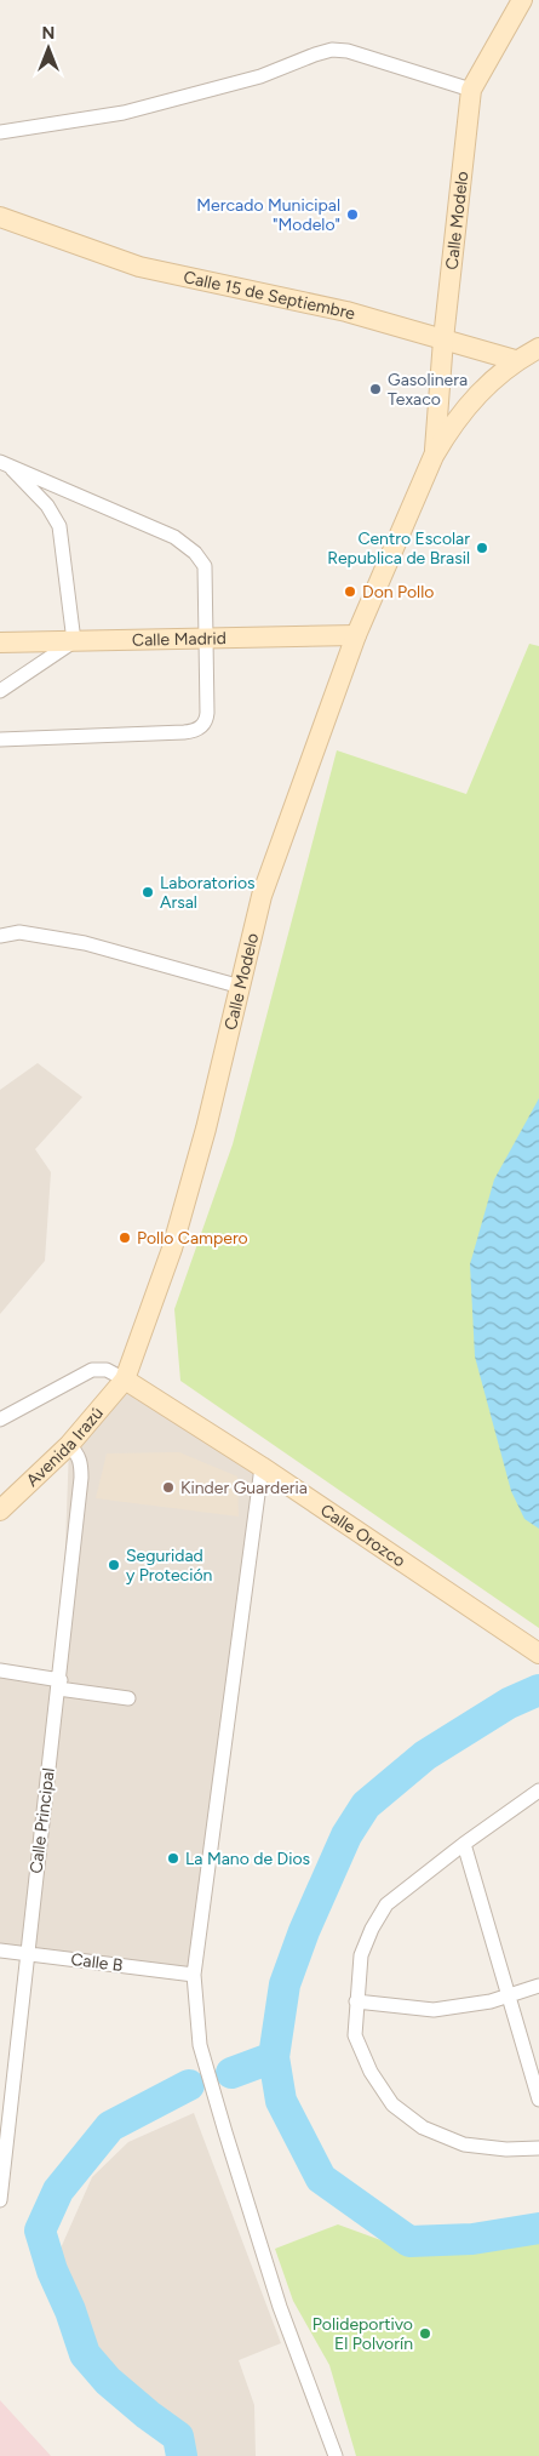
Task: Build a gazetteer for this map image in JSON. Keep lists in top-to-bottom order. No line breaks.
{"streets":{"street":["Calle Modelo","Calle 15 de Septiembre","Calle Madrid","Avenida Irazú","Calle Orozco","Calle Principal","Calle B"]},"crossings":[["Calle Modelo","Calle 15 de Septiembre"],["Calle Modelo","Calle Madrid"],["Calle Modelo","Avenida Irazú"],["Calle Modelo","Calle Orozco"],["Avenida Irazú","Calle Orozco"],["Avenida Irazú","Calle Principal"],["Calle Principal","Calle B"]],"places":["Mercado Municipal \"Modelo\"","Gasolinera Texaco","Centro Escolar Republica de Brasil","Don Pollo","Laboratorios Arsal","Pollo Campero","Kinder Guarderia","Seguridad y Proteción","La Mano de Dios","Polideportivo El Polvorín"],"north":"top"}
